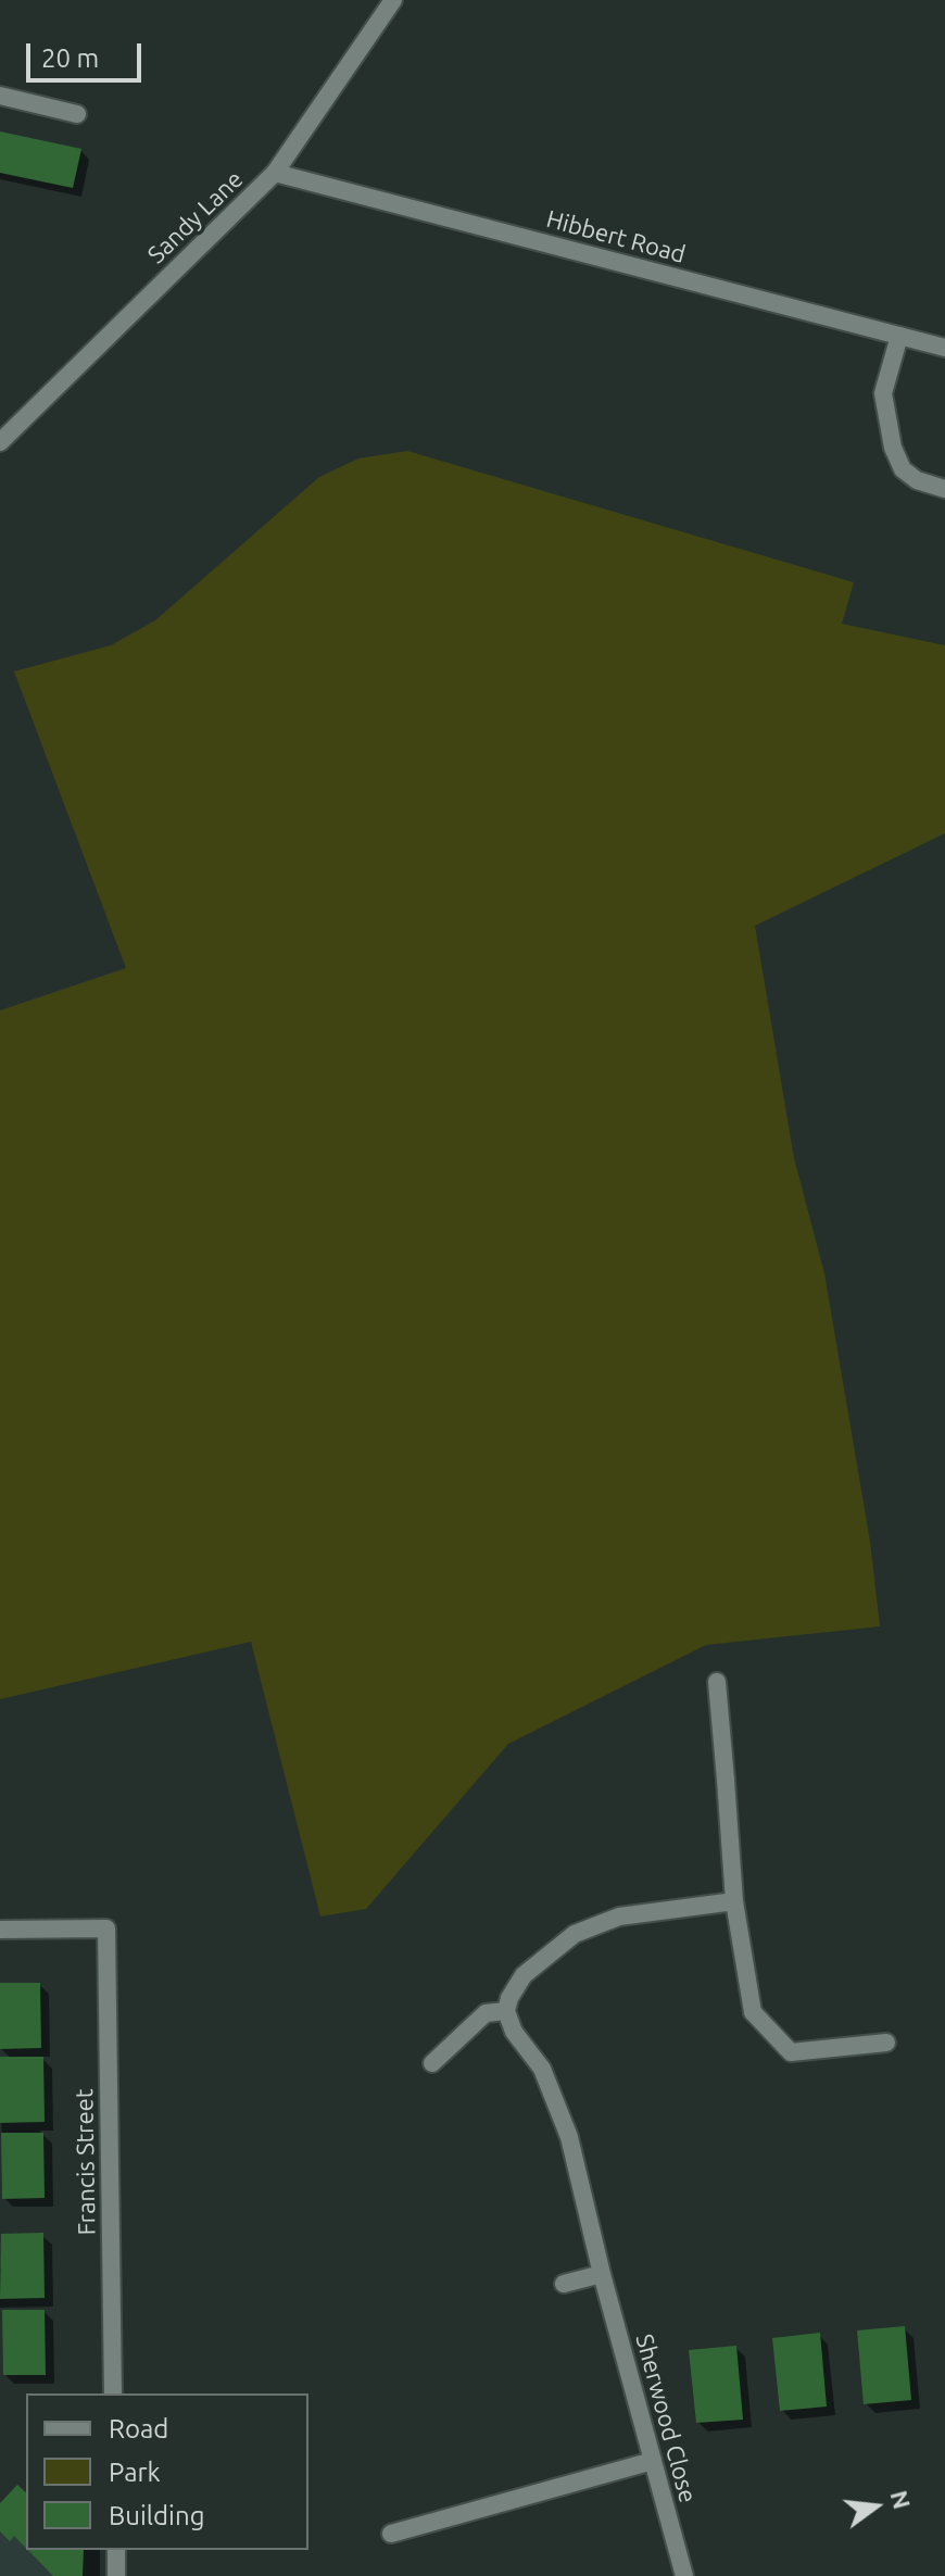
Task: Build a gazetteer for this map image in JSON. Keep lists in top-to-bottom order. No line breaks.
{"streets":{"street":["Sandy Lane","Hibbert Road","Francis Street","Sherwood Close"]},"crossings":[["Sandy Lane","Hibbert Road"]],"legend":["Road","Park","Building"],"scale_bar":"20 m","north":"right"}
